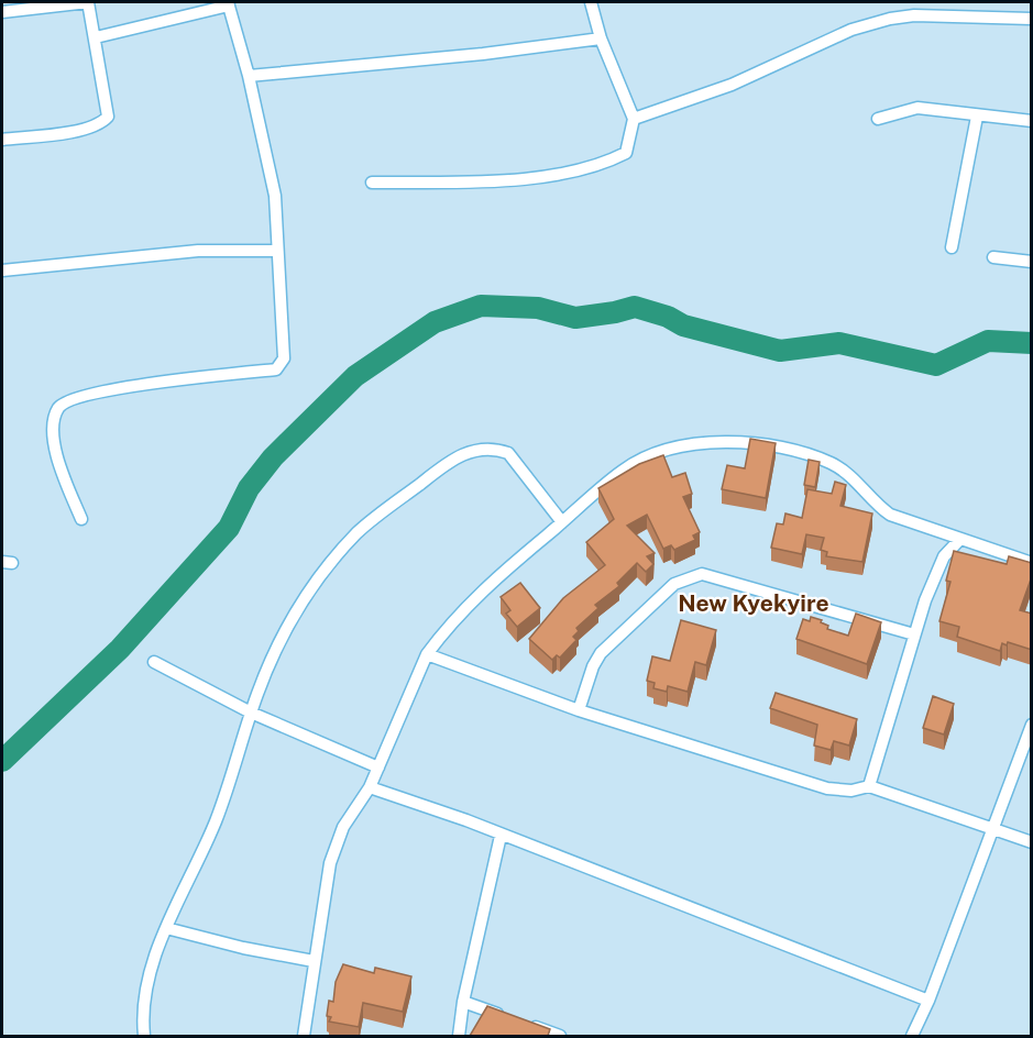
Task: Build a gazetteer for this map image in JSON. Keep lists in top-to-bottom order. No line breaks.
{"districts":["New Kyekyire"]}
